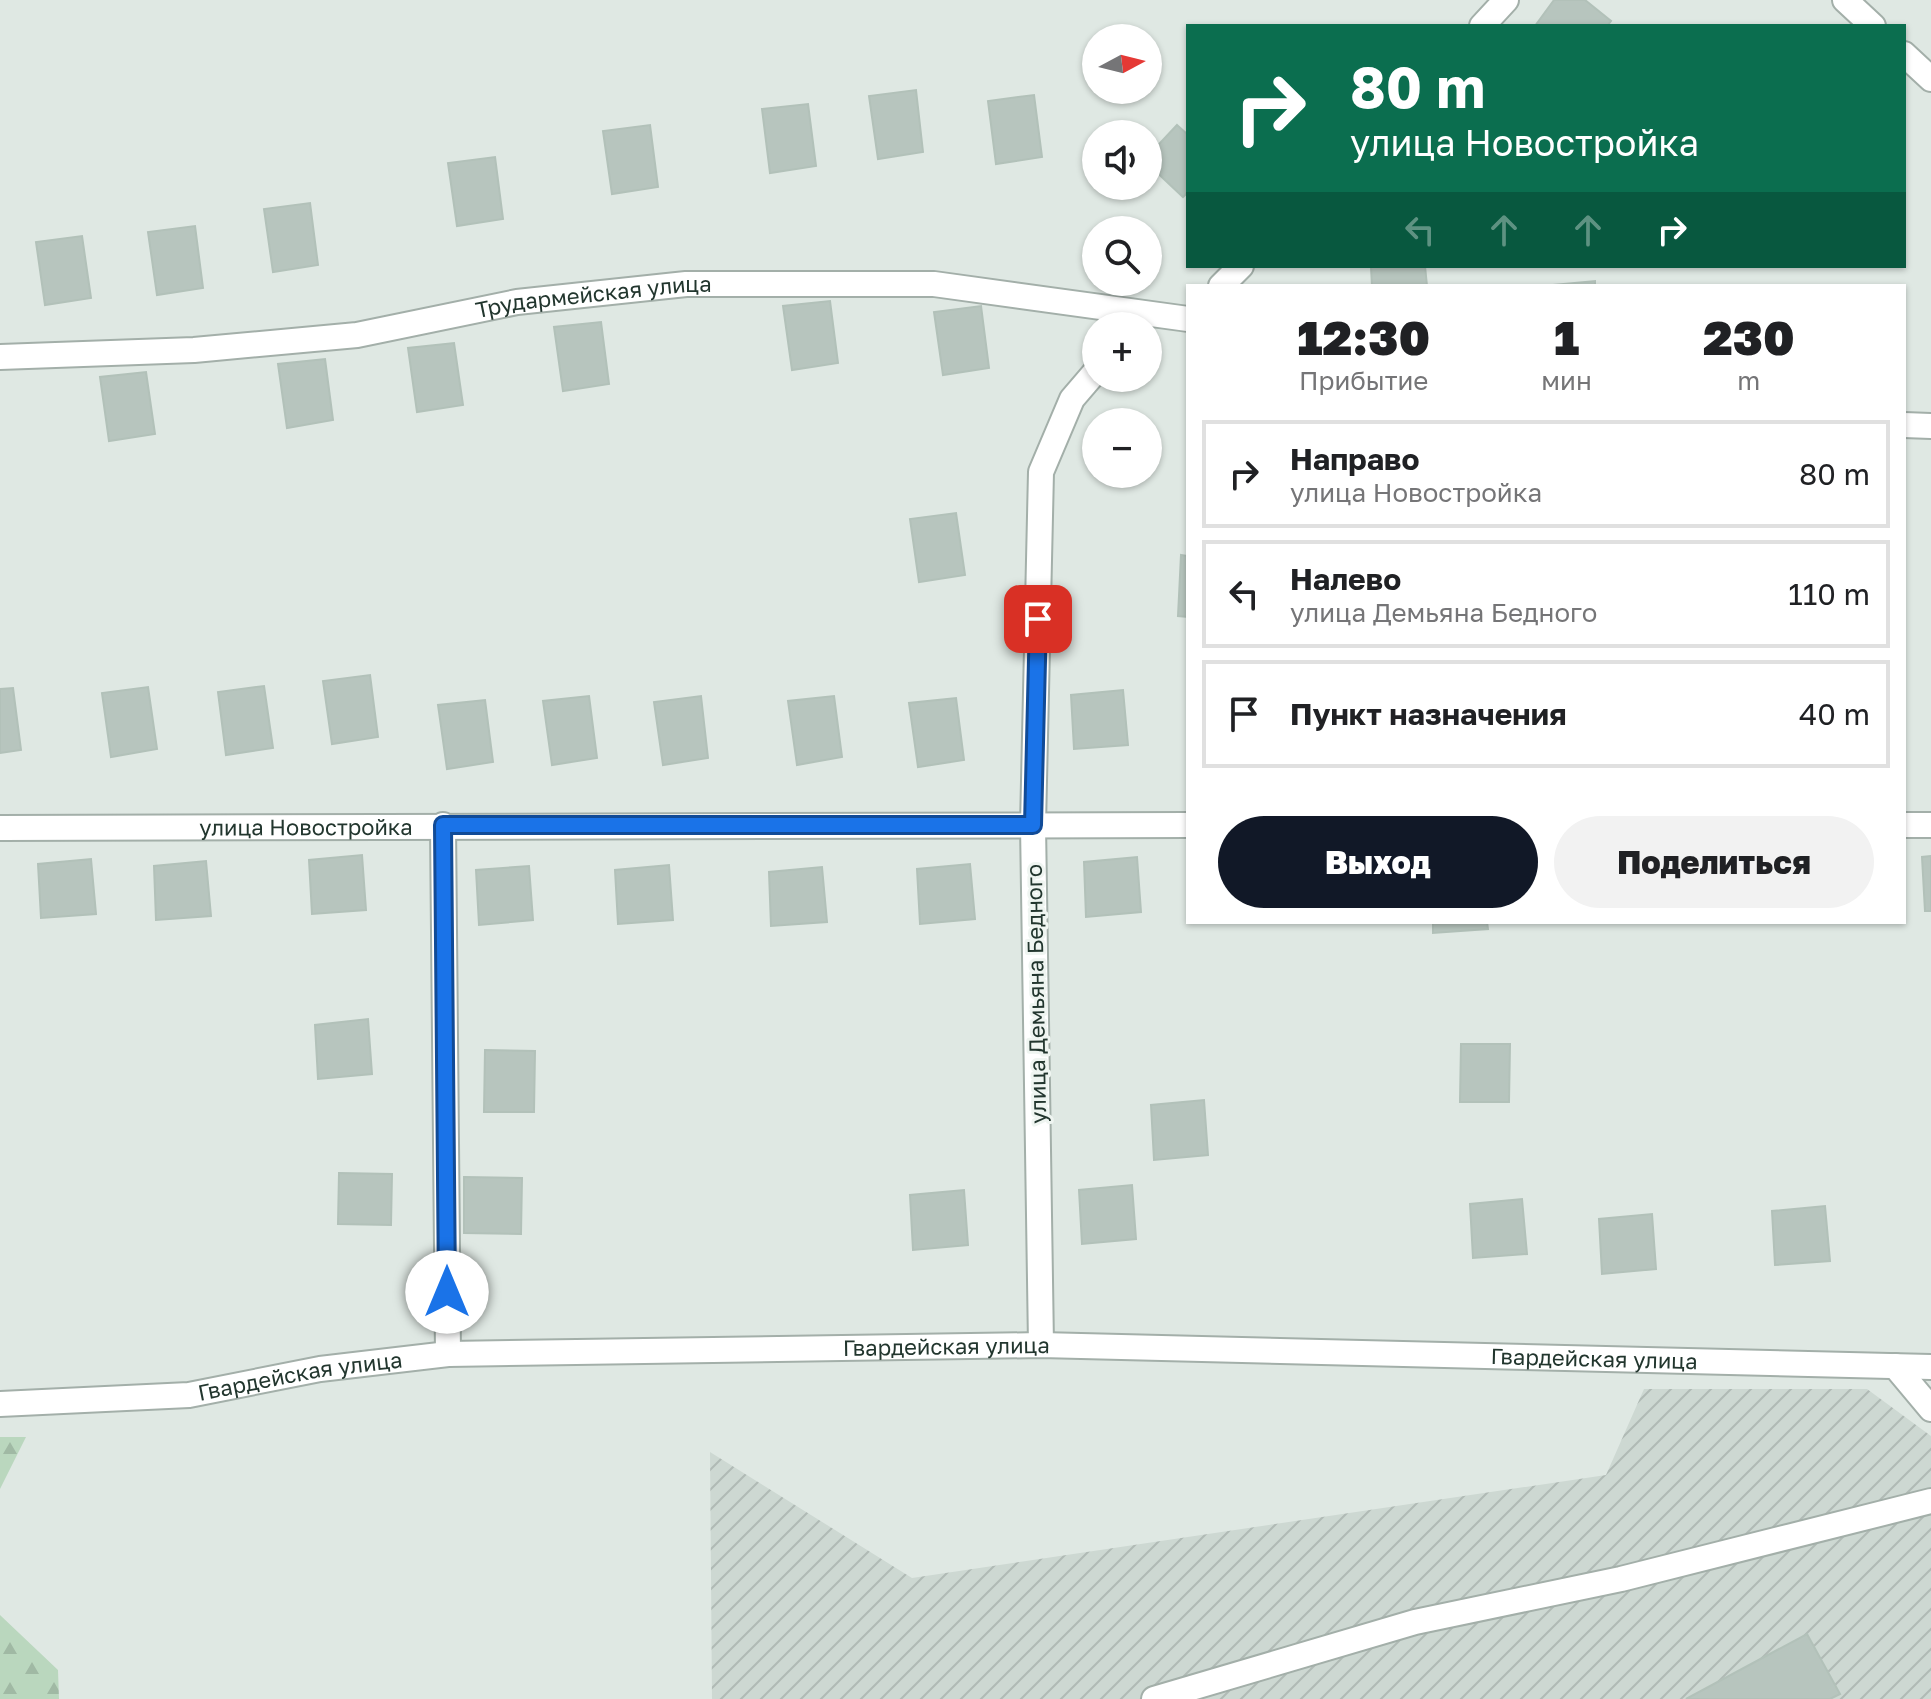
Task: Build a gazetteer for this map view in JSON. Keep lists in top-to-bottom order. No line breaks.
{"streets":{"street":["Трудармейская улица","улица Новостройка","улица Демьяна Бедного","Гвардейская улица"]},"crossings":[["улица Новостройка","улица Демьяна Бедного"],["улица Демьяна Бедного","Гвардейская улица"]],"north":"right","page":{"map_buttons":["+","−"],"turn":["80 m","улица Новостройка"],"eta":["12:30","Прибытие","1","мин","230","m"],"list":[{"name":"Направо","note":"улица Новостройка","value":"80 m"},{"name":"Налево","note":"улица Демьяна Бедного","value":"110 m"},{"name":"Пункт назначения","value":"40 m"}],"buttons":["Выход","Поделиться"]}}
